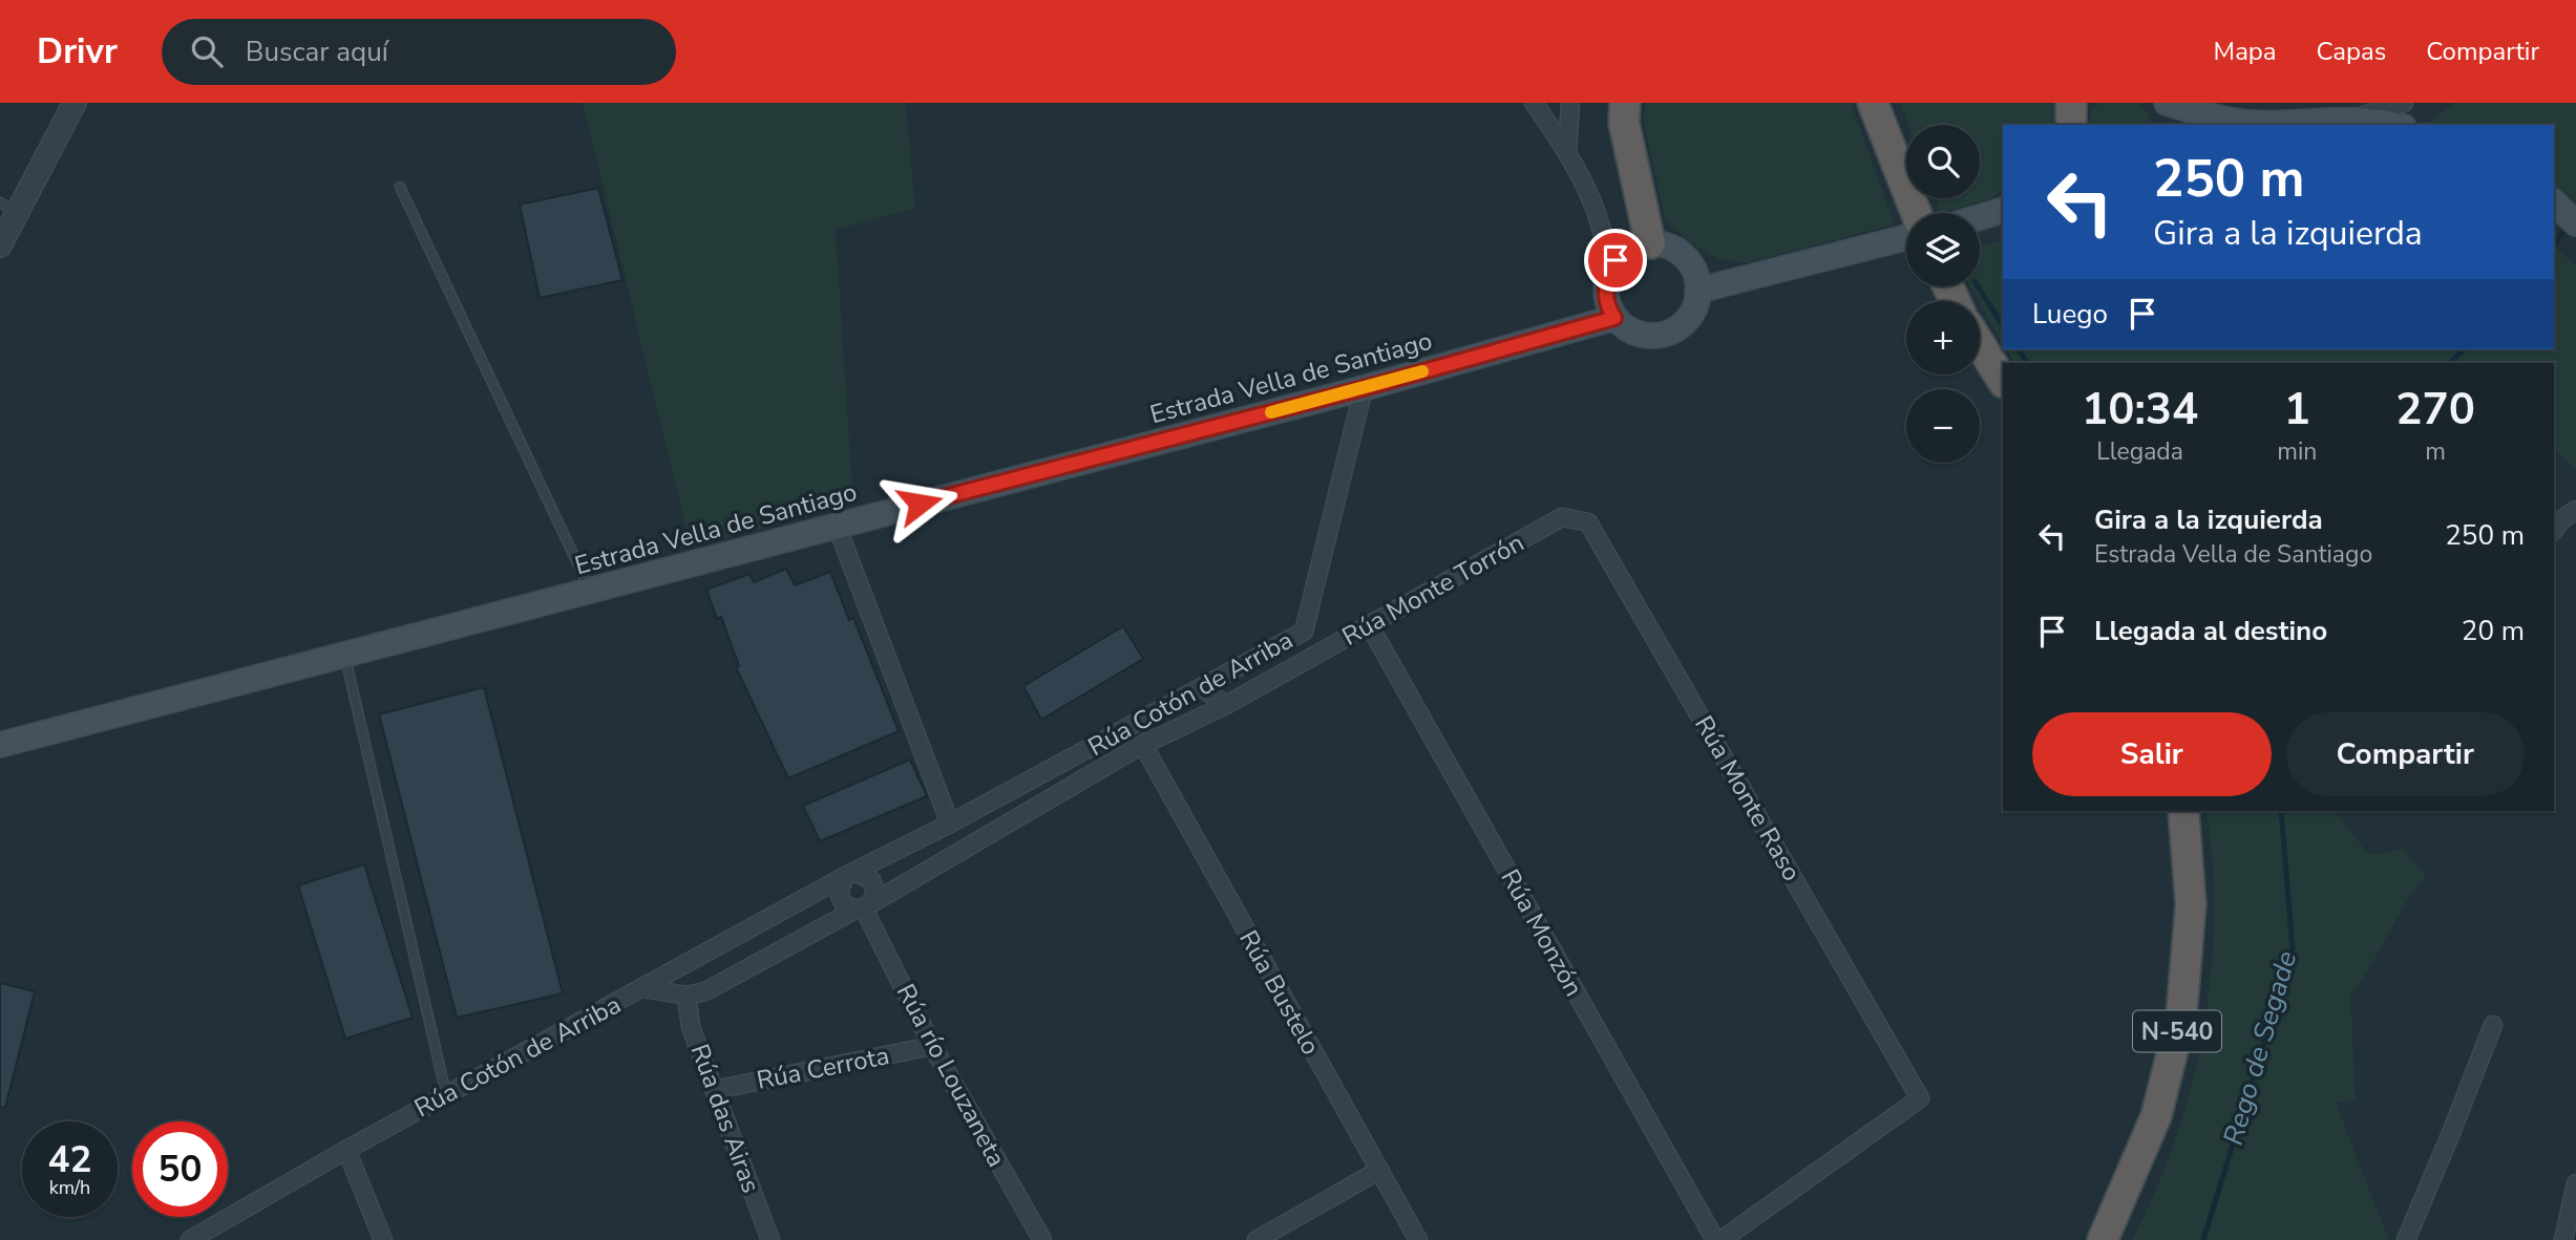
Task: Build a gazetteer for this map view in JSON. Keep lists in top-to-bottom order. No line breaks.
{"streets":{"highway":["N-540"],"main road":["Estrada Vella de Santiago"],"street":["Rúa Monte Torrón","Rúa Cotón de Arriba","Rúa Monte Raso","Rúa Monzón","Rúa Bustelo","Rúa Cerrota","Rúa río Louzaneta","Rúa das Airas"]},"crossings":[["Estrada Vella de Santiago","Rúa Cotón de Arriba"],["Rúa Monte Torrón","Rúa Cotón de Arriba"],["Rúa Monte Torrón","Rúa Monte Raso"],["Rúa Monte Torrón","Rúa Monzón"],["Rúa Monte Torrón","Rúa Bustelo"],["Rúa Monte Torrón","Rúa río Louzaneta"],["Rúa Monte Torrón","Rúa das Airas"],["Rúa Cotón de Arriba","Rúa río Louzaneta"],["Rúa Cerrota","Rúa río Louzaneta"],["Rúa Cerrota","Rúa das Airas"]],"water":["Rego de Segade"],"page":{"header":"Drivr","search":"Buscar aquí","nav":["Mapa","Capas","Compartir"],"map_buttons":["+","−"],"turn":["250 m","Gira a la izquierda"],"then":"Luego","eta":["10:34","Llegada","1","min","270","m"],"list":[{"name":"Gira a la izquierda","note":"Estrada Vella de Santiago","value":"250 m"},{"name":"Llegada al destino","value":"20 m"}],"buttons":["Salir","Compartir"],"speed":"42 km/h","limit":"50"}}
